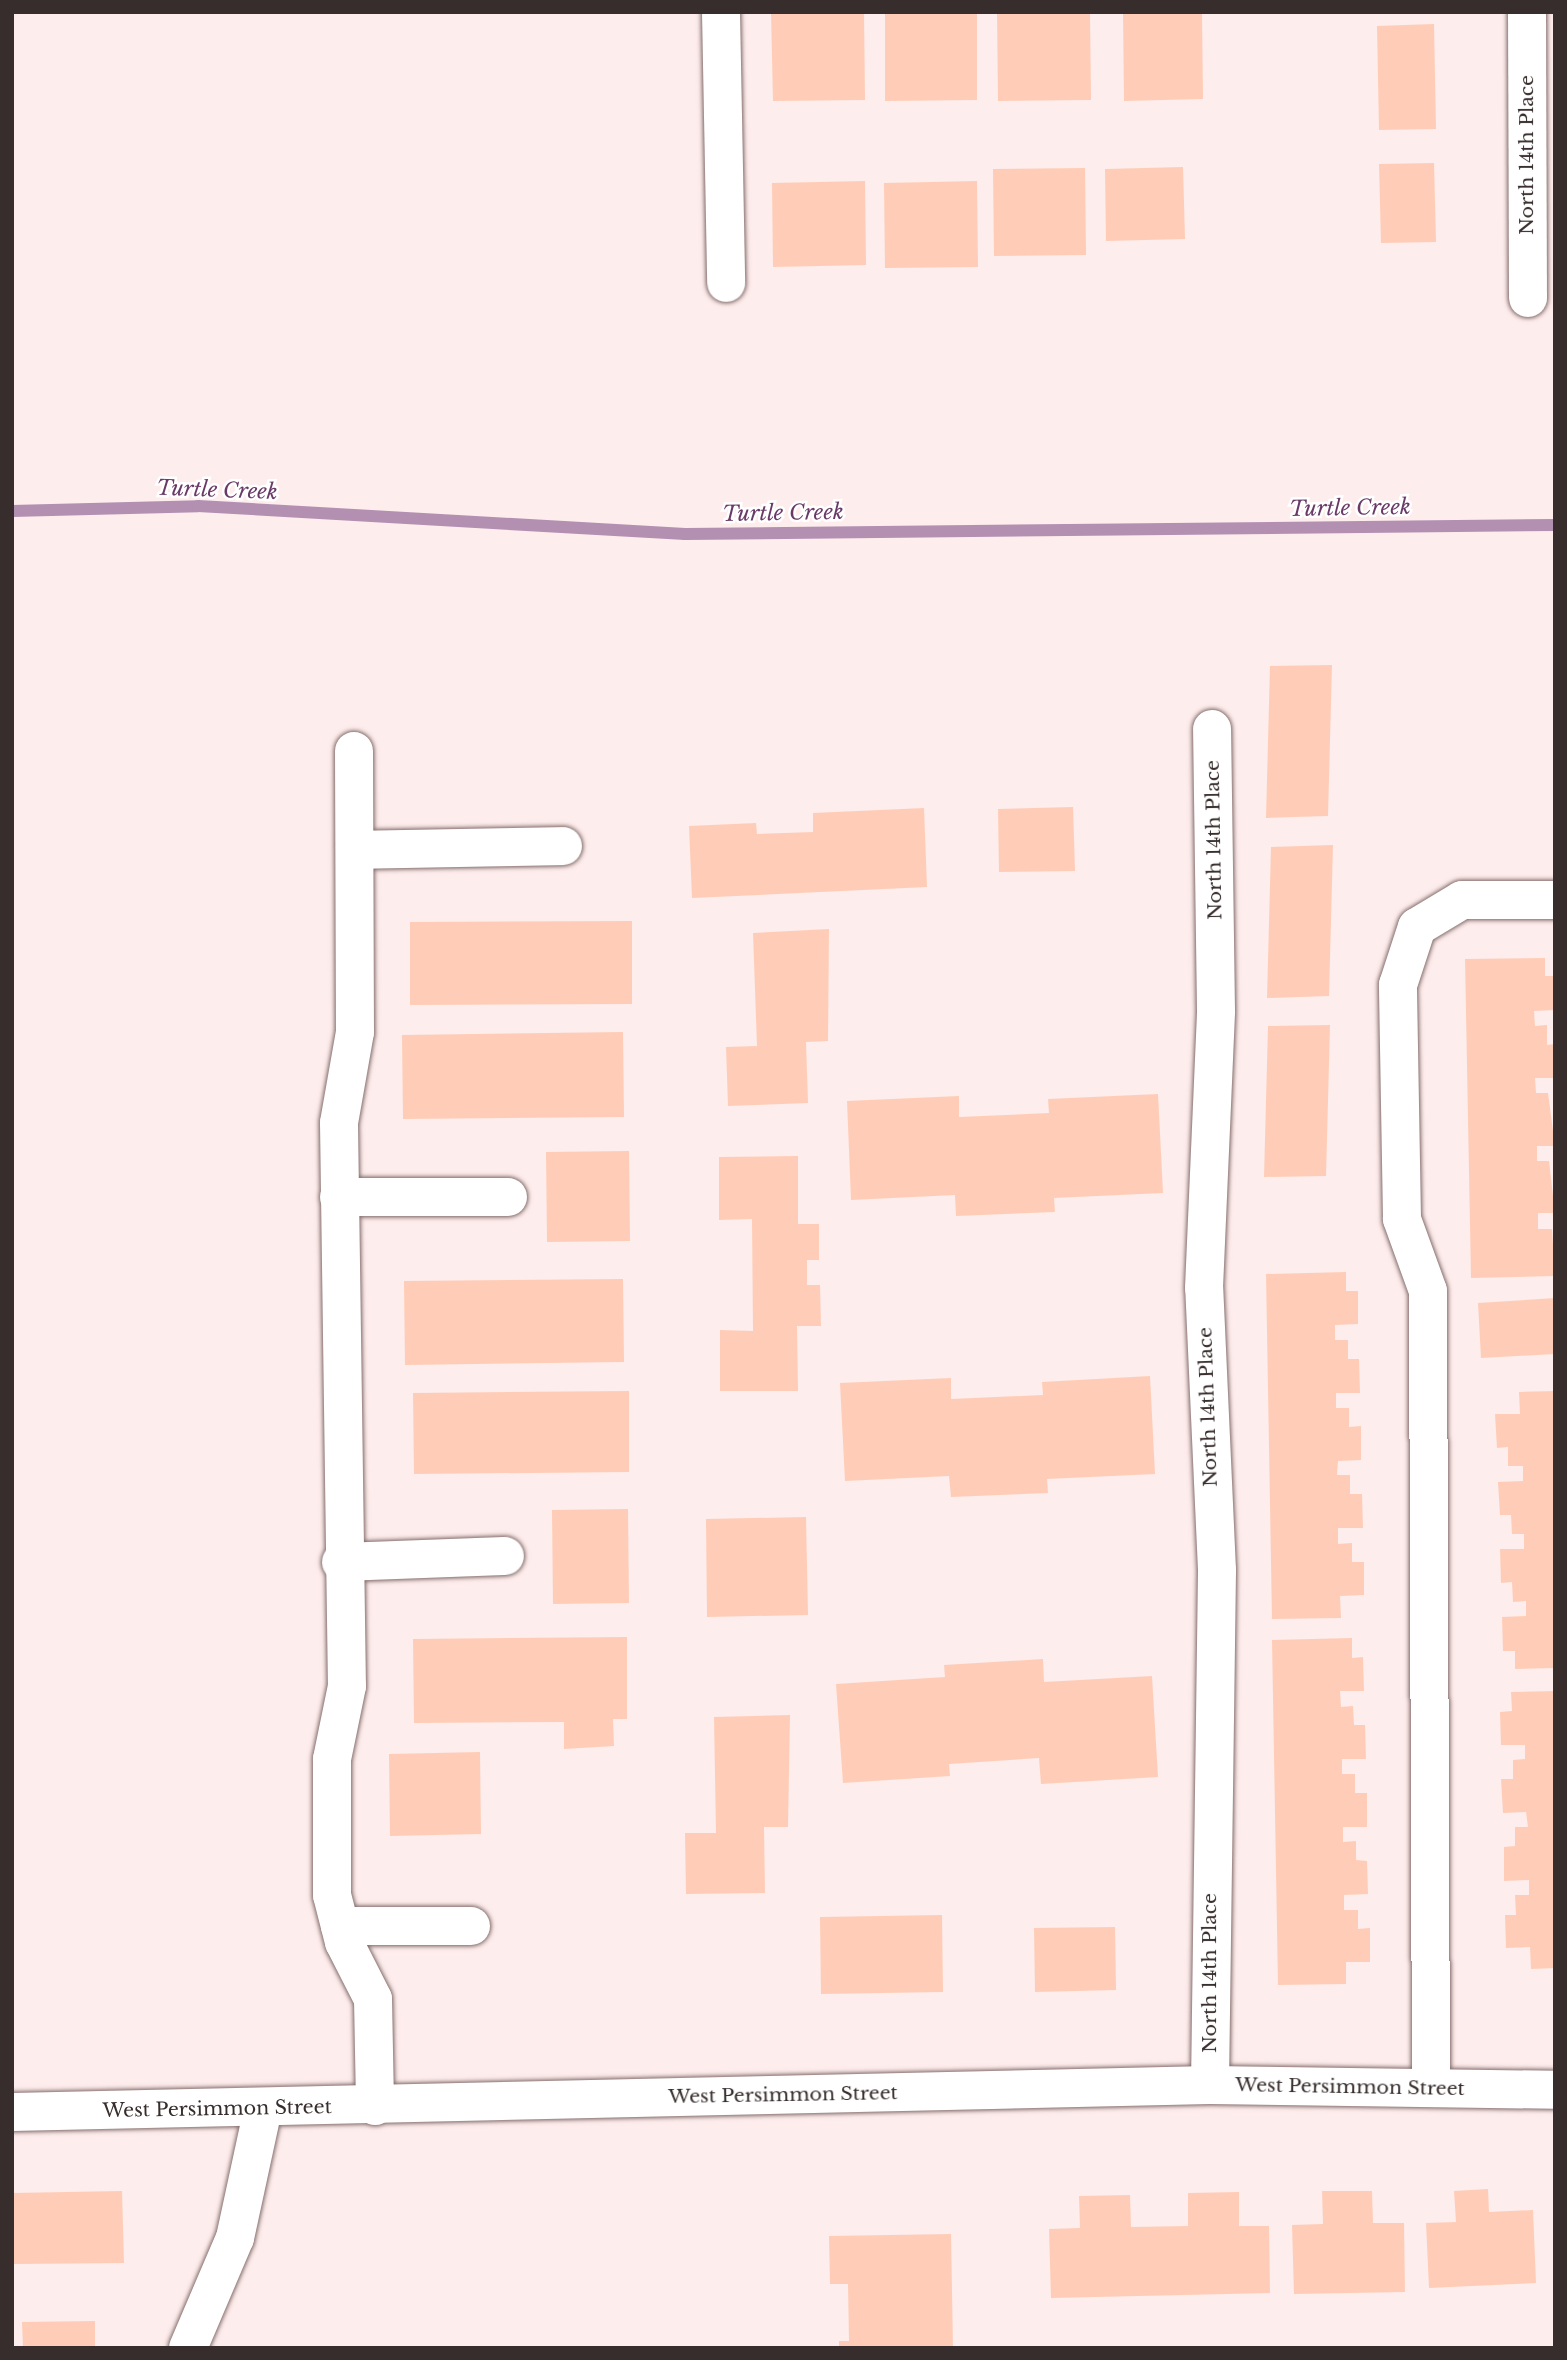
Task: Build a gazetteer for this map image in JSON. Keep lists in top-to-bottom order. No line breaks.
{"streets":{"street":["North 14th Place","West Persimmon Street"]},"crossings":[["North 14th Place","West Persimmon Street"]],"water":["Turtle Creek"]}
